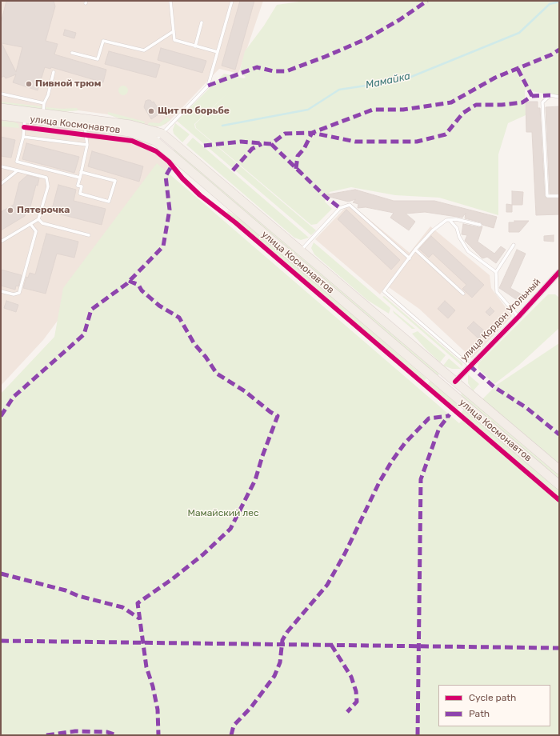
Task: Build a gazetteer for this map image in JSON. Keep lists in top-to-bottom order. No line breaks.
{"streets":{"main road":["улица Космонавтов"],"street":["улица Кордон Угольный"]},"crossings":[["улица Космонавтов","улица Кордон Угольный"]],"water":["Мамайка"],"parks":["Мамайский лес"],"places":["Пивной трюм","Щит по борьбе","Пятерочка"],"legend":["Cycle path","Path"]}
